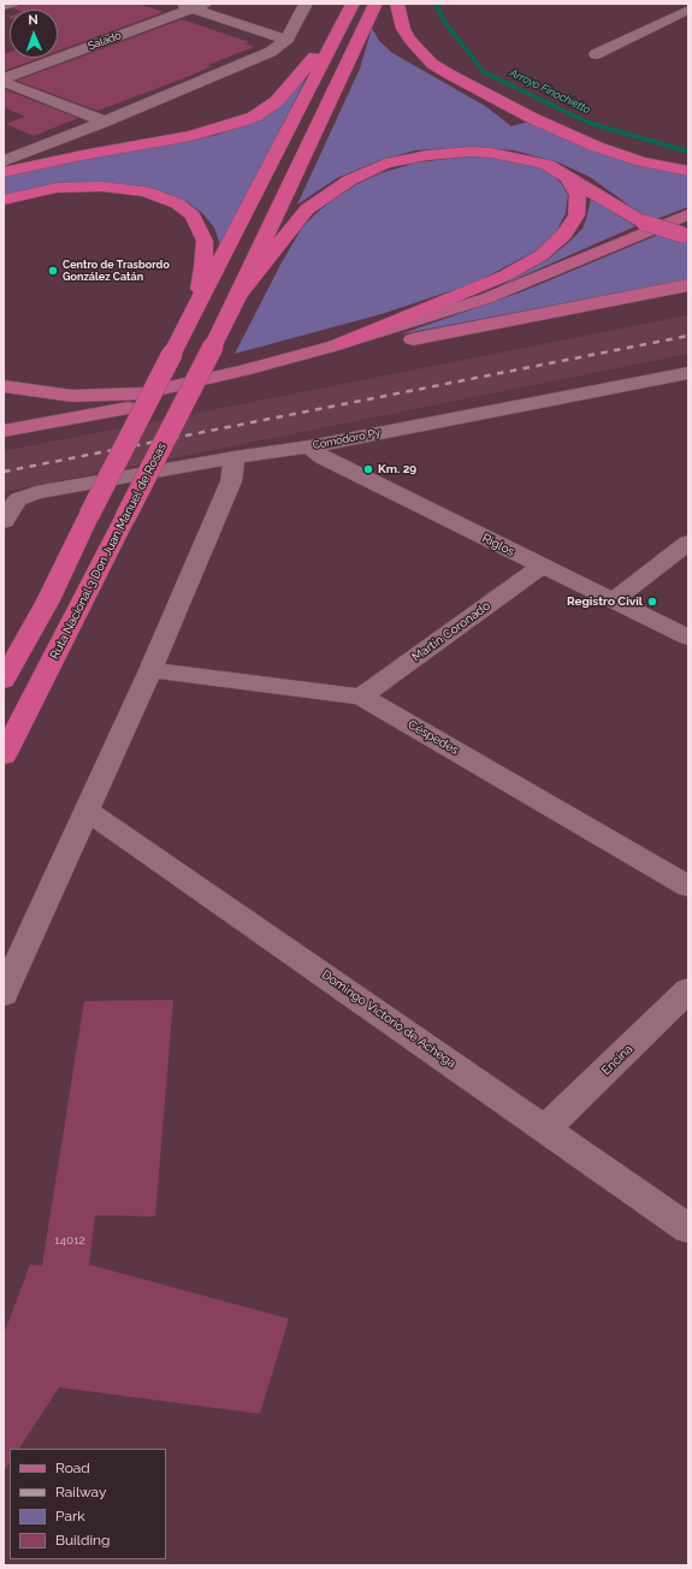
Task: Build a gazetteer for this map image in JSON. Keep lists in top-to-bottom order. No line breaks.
{"streets":{"highway":["Ruta Nacional 3 Don Juan Manuel de Rosas"],"street":["Salado","Comodoro Py","Riglos","Martín Coronado","Céspedes","Domingo Victorio de Achega","Encina"]},"crossings":[["Comodoro Py","Riglos"],["Riglos","Martín Coronado"],["Martín Coronado","Céspedes"],["Domingo Victorio de Achega","Encina"]],"water":["Arroyo Finochietto"],"places":["Centro de Trasbordo González Catán","Km. 29","Registro Civil"],"house_numbers":["14012"],"legend":["Road","Railway","Park","Building"],"north":"top"}
